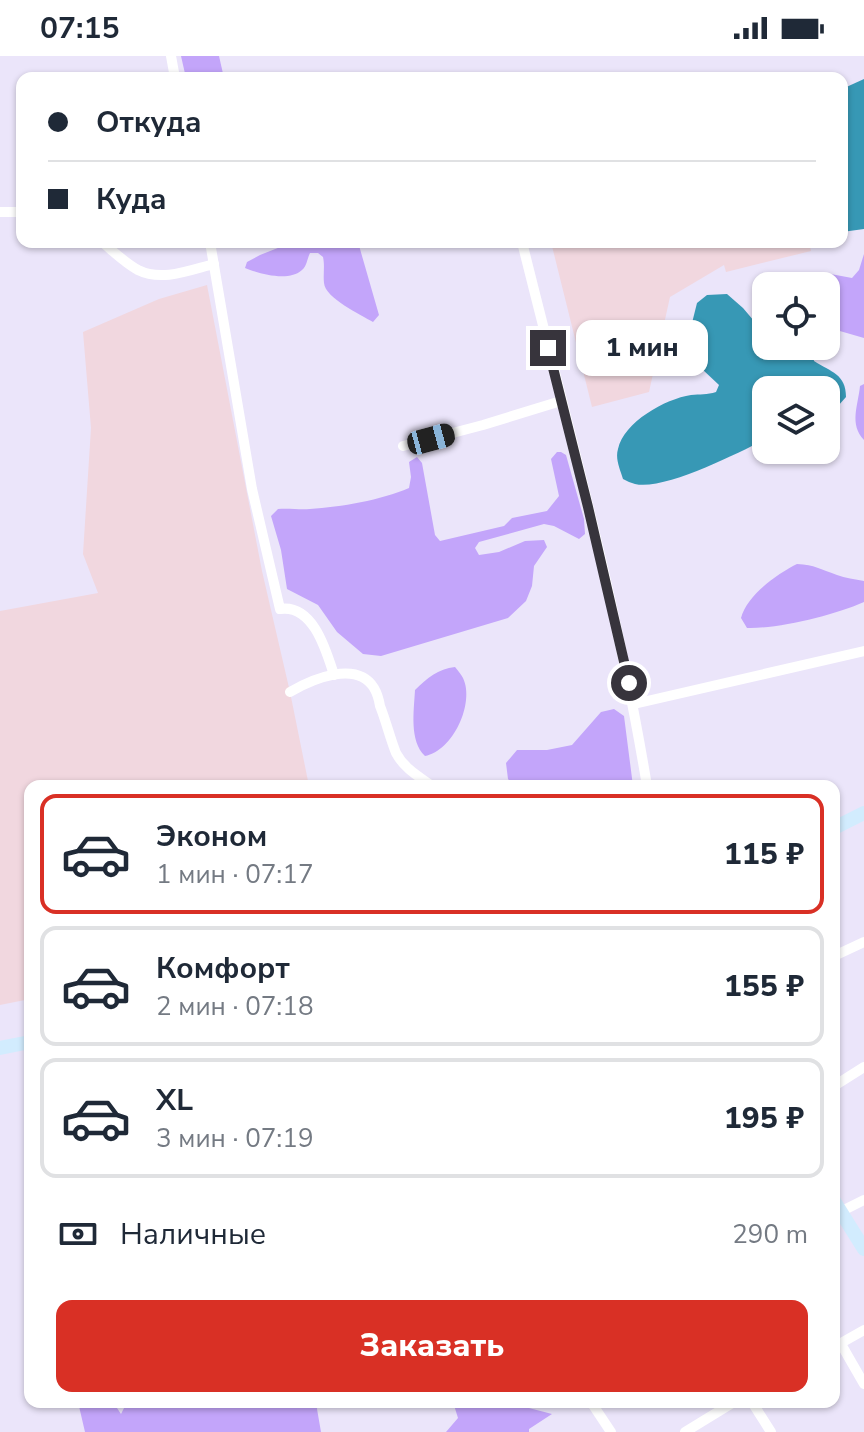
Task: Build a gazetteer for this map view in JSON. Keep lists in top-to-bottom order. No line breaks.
{"page":{"status":"07:15","banner":["Откуда","Куда"],"bubble":"1 мин","list":[{"name":"Эконом","note":"1 мин · 07:17","value":"115 ₽"},{"name":"Комфорт","note":"2 мин · 07:18","value":"155 ₽"},{"name":"XL","note":"3 мин · 07:19","value":"195 ₽"}],"pay":["Наличные","290 m"],"buttons":"Заказать"}}
